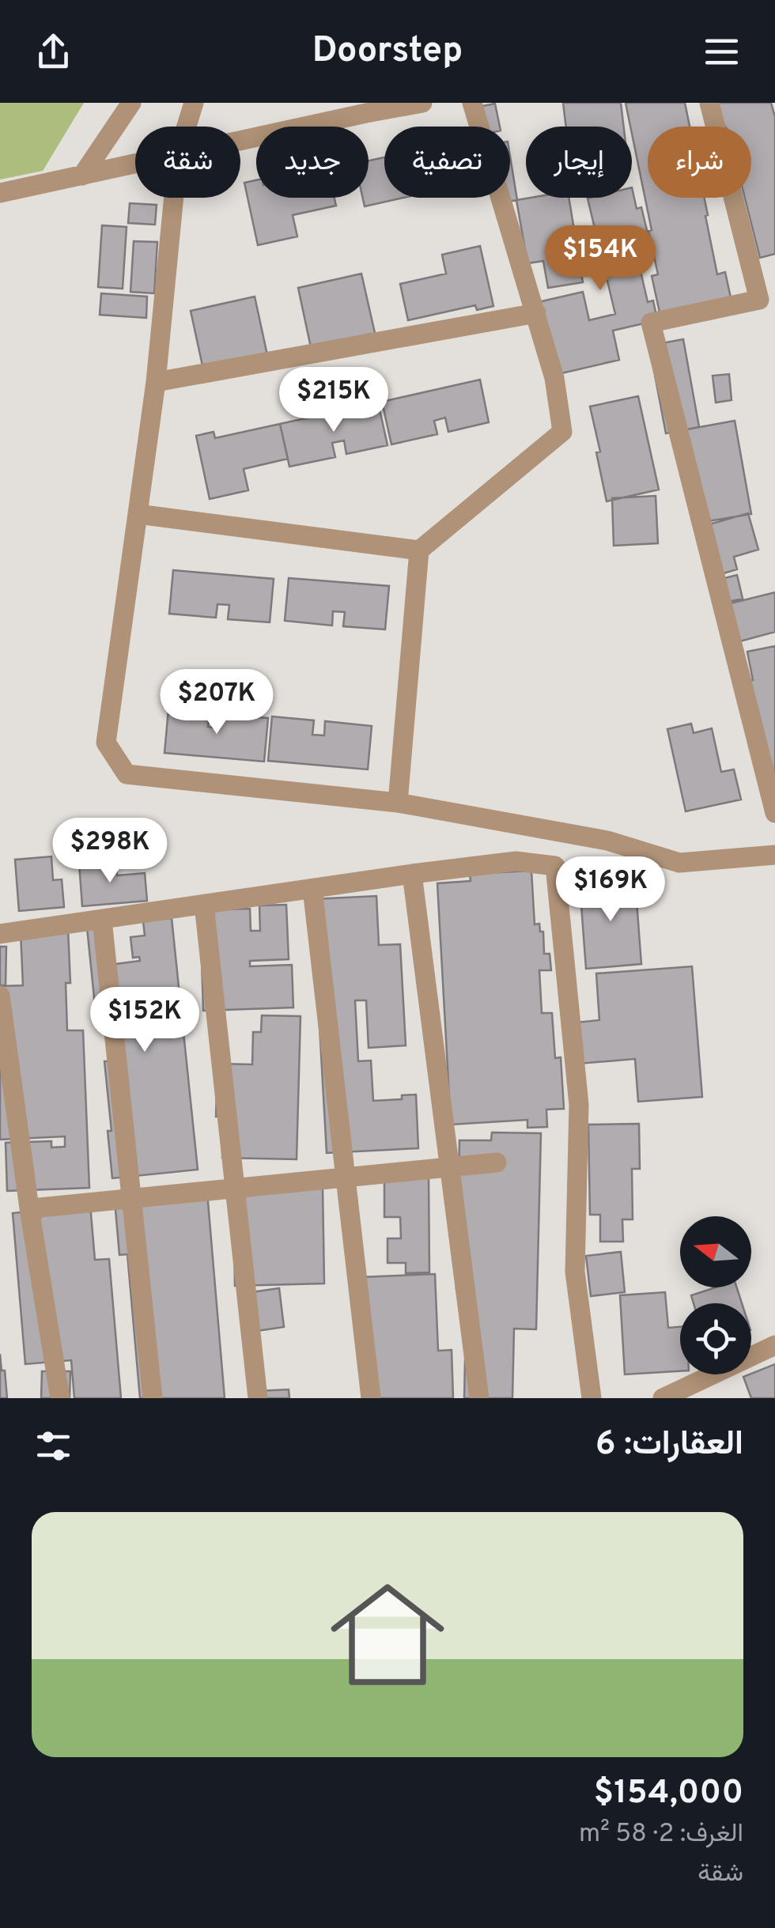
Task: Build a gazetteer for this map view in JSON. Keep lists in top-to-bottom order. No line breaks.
{"north":"left","page":{"header":"Doorstep","chip":["شراء","إيجار","تصفية","جديد","شقة"],"price":["$154K","$215K","$207K","$298K","$169K","$152K"],"heading":"العقارات: 6","list":[{"name":"$154,000","note":"الغرف: 2 · 58 m² · شقة"}]}}
